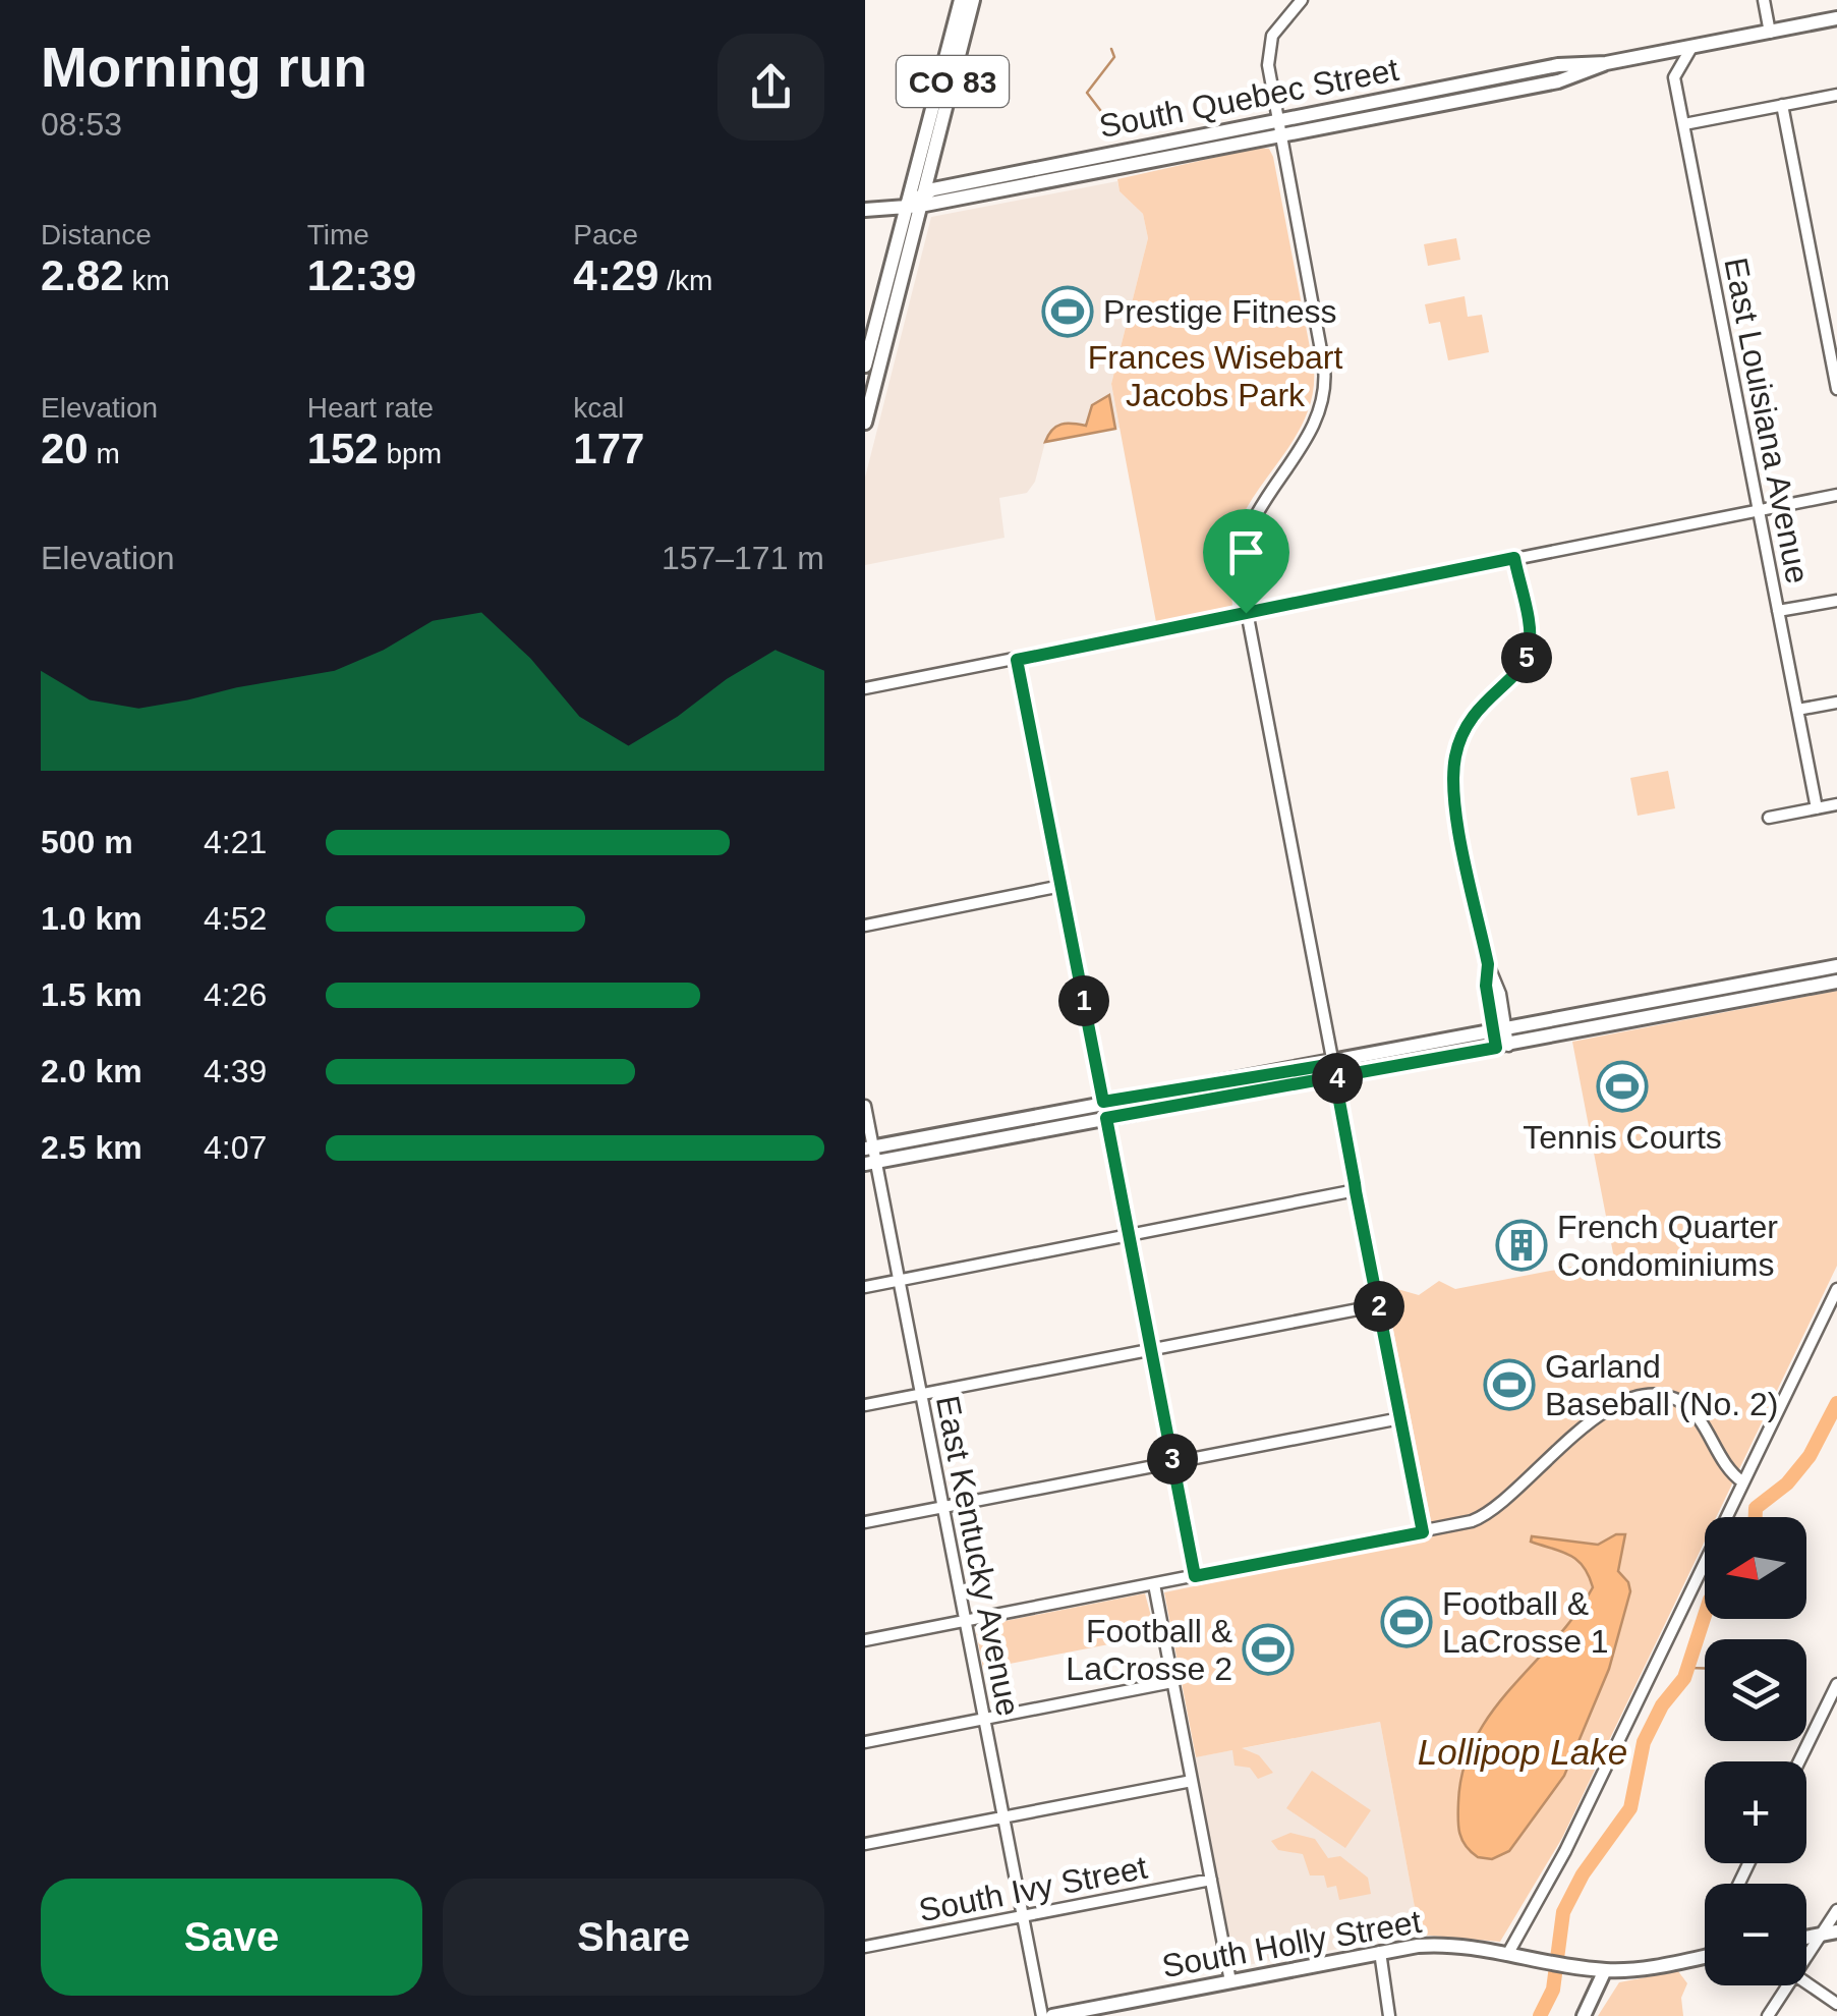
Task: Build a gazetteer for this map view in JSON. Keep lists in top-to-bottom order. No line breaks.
{"streets":{"main road":["CO 83","South Quebec Street","South Holly Street"],"street":["East Louisiana Avenue","East Kentucky Avenue","South Ivy Street"]},"crossings":[["CO 83","South Quebec Street"],["South Quebec Street","East Louisiana Avenue"],["East Kentucky Avenue","South Ivy Street"]],"water":["Lollipop Lake"],"parks":["Frances Wisebart Jacobs Park"],"places":{"sports":["Prestige Fitness","Tennis Courts","Garland Baseball (No. 2)","Football & LaCrosse 1","Football & LaCrosse 2"],"building":["French Quarter Condominiums"]},"north":"left","page":{"heading":["Morning run","08:53"],"stats":[["Distance","2.82 km"],["Time","12:39"],["Pace","4:29 /km"],["Elevation","20 m"],["Heart rate","152 bpm"],["kcal","177"]],"chart":["Elevation","157–171 m"],"pins":["5","1","4","2","3"],"list":[{"name":"500 m","note":"4:21"},{"name":"1.0 km","note":"4:52"},{"name":"1.5 km","note":"4:26"},{"name":"2.0 km","note":"4:39"},{"name":"2.5 km","note":"4:07"}],"map_buttons":["+","−"],"buttons":["Save","Share"]}}
